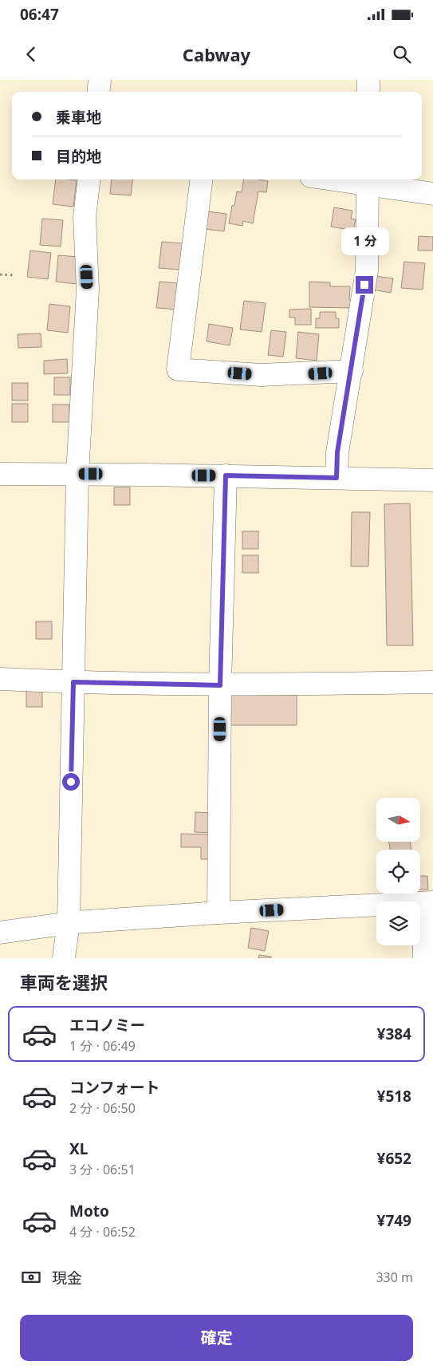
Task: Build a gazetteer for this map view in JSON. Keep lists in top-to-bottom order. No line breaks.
{"north":"right","page":{"status":"06:47","header":"Cabway","banner":["乗車地","目的地"],"bubble":"1 分","heading":"車両を選択","list":[{"name":"エコノミー","note":"1 分 · 06:49","value":"¥384"},{"name":"コンフォート","note":"2 分 · 06:50","value":"¥518"},{"name":"XL","note":"3 分 · 06:51","value":"¥652"},{"name":"Moto","note":"4 分 · 06:52","value":"¥749"}],"pay":["現金","330 m"],"buttons":"確定"}}
